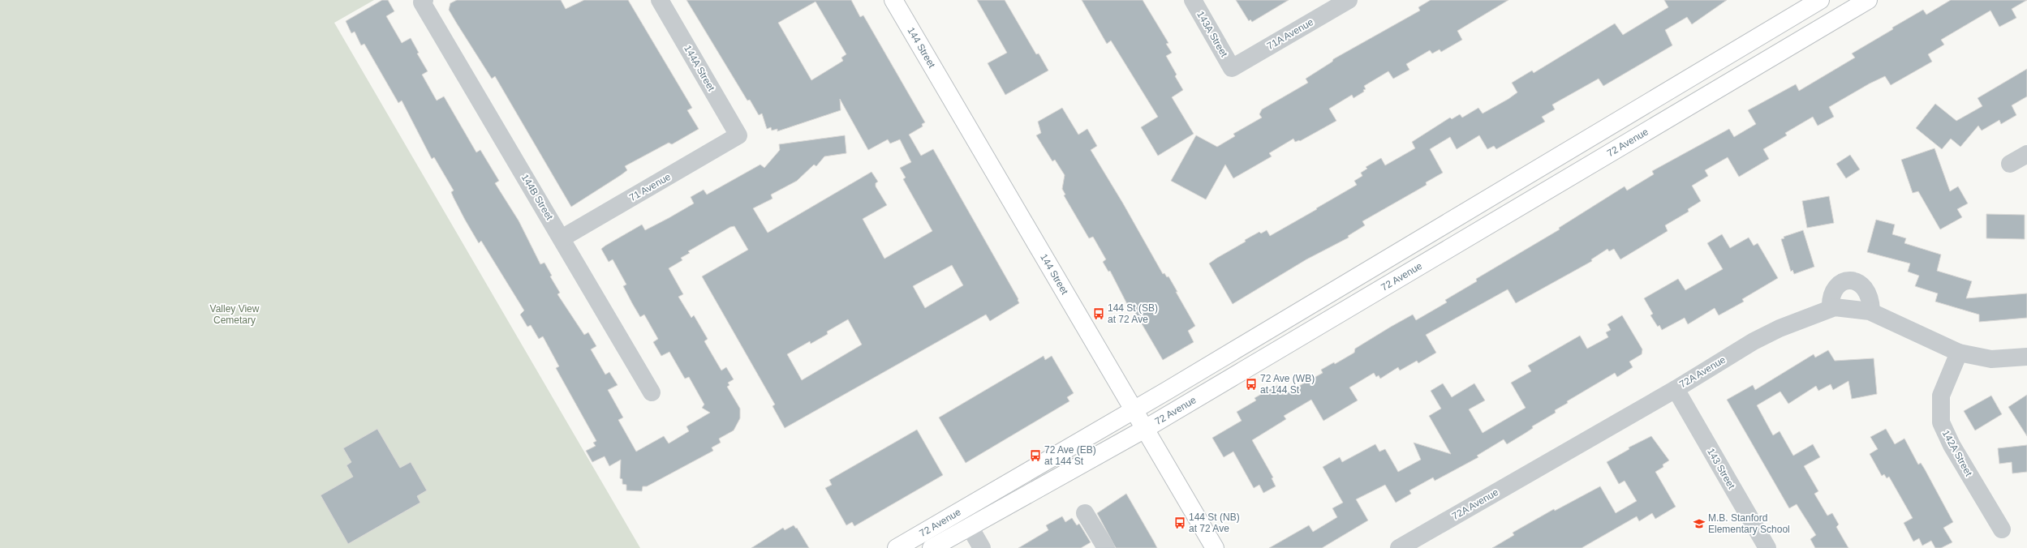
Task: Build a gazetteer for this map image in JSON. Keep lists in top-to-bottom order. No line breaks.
{"streets":{"main road":["144 Street","72 Avenue"],"street":["143A Street","71A Avenue","144A Street","71 Avenue","144B Street","72A Avenue","142A Street","143 Street"]},"crossings":[["143A Street","71A Avenue"],["144 Street","72 Avenue"],["144A Street","71 Avenue"],["71 Avenue","144B Street"],["72A Avenue","142A Street"],["72A Avenue","143 Street"]],"parks":["Valley View Cemetary"],"places":{"bus stop":["144 St (SB) at 72 Ave","72 Ave (WB) at 144 St","72 Ave (EB) at 144 St","144 St (NB) at 72 Ave"],"school or university":["M.B. Stanford Elementary School"]}}
